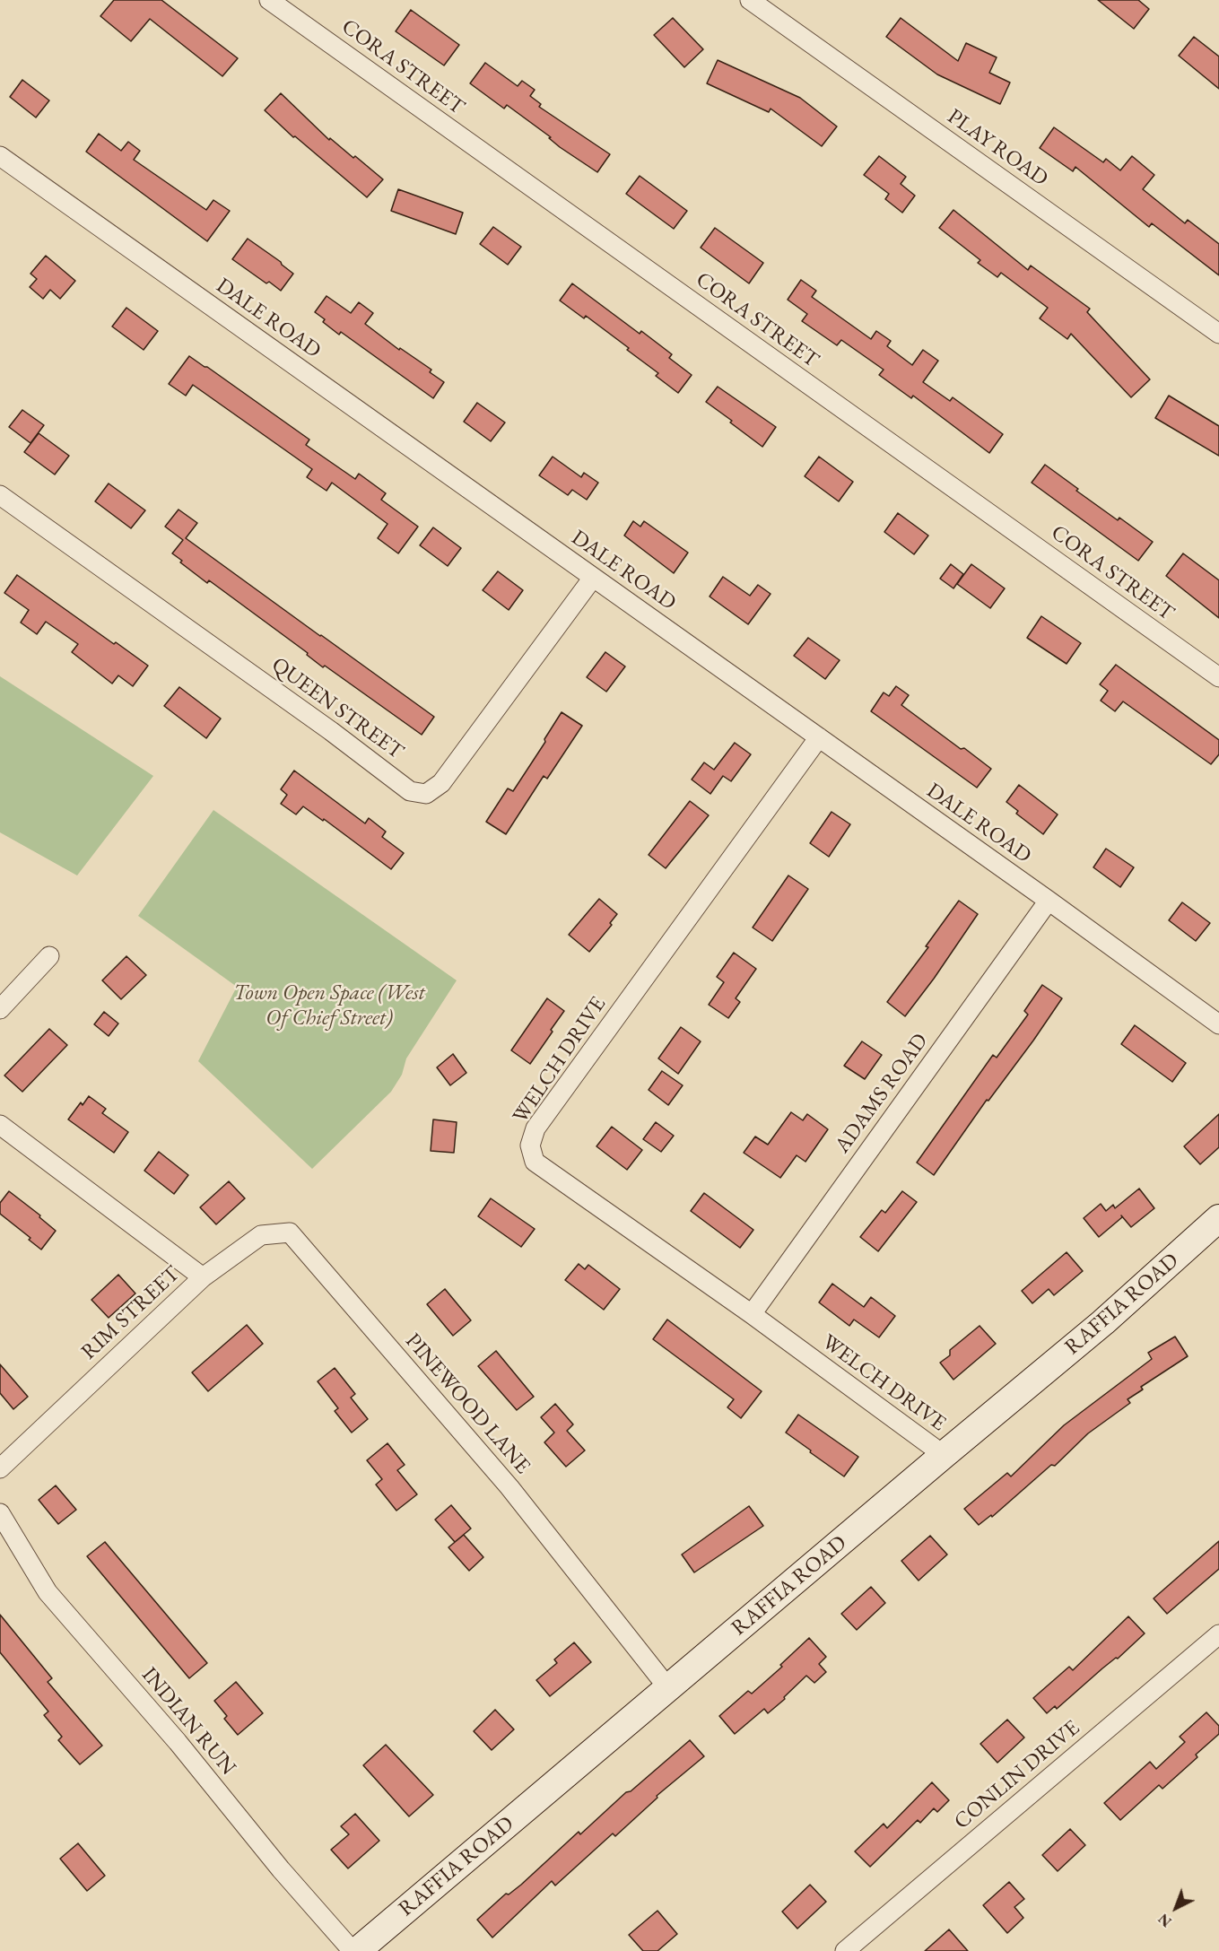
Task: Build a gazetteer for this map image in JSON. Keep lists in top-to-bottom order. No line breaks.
{"streets":{"main road":["RAFFIA ROAD"],"street":["CORA STREET","PLAY ROAD","DALE ROAD","QUEEN STREET","WELCH DRIVE","ADAMS ROAD","RIM STREET","PINEWOOD LANE","INDIAN RUN","CONLIN DRIVE"]},"crossings":[["DALE ROAD","QUEEN STREET"],["DALE ROAD","WELCH DRIVE"],["DALE ROAD","ADAMS ROAD"],["WELCH DRIVE","ADAMS ROAD"],["WELCH DRIVE","RAFFIA ROAD"],["RAFFIA ROAD","PINEWOOD LANE"],["RIM STREET","PINEWOOD LANE"]],"parks":["Town Open Space (West Of Chief Street)"],"north":"bottom left"}
